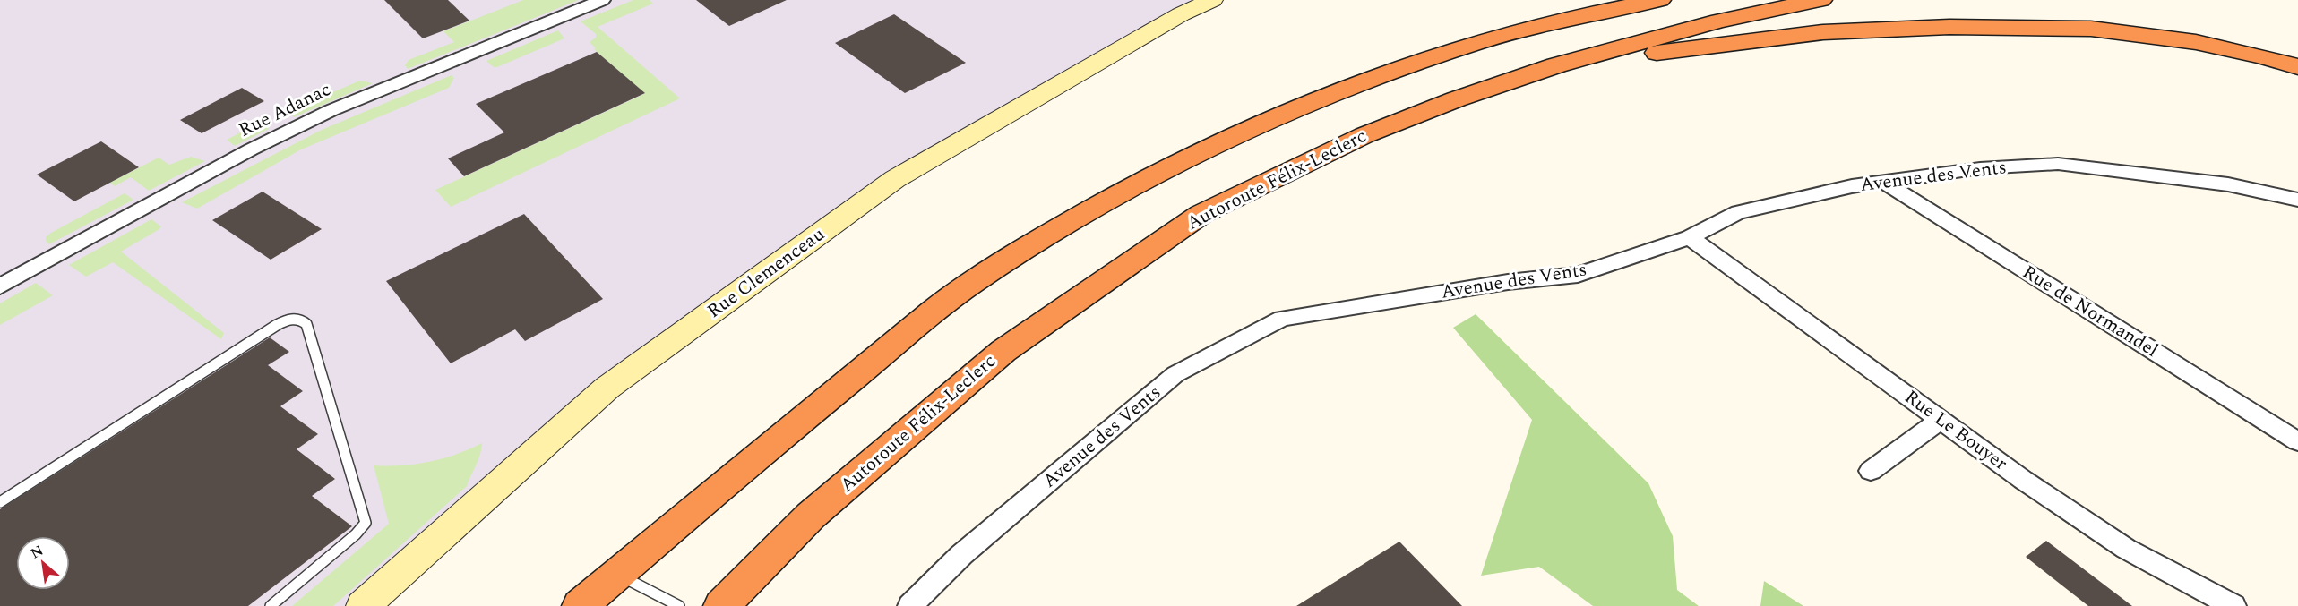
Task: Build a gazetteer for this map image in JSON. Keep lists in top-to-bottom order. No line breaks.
{"streets":{"highway":["Autoroute Félix-Leclerc"],"street":["Rue Adanac","Avenue des Vents","Rue Clemenceau","Rue de Normandel","Rue Le Bouyer"]},"crossings":[["Avenue des Vents","Rue de Normandel"],["Avenue des Vents","Rue Le Bouyer"]],"north":"top left"}
